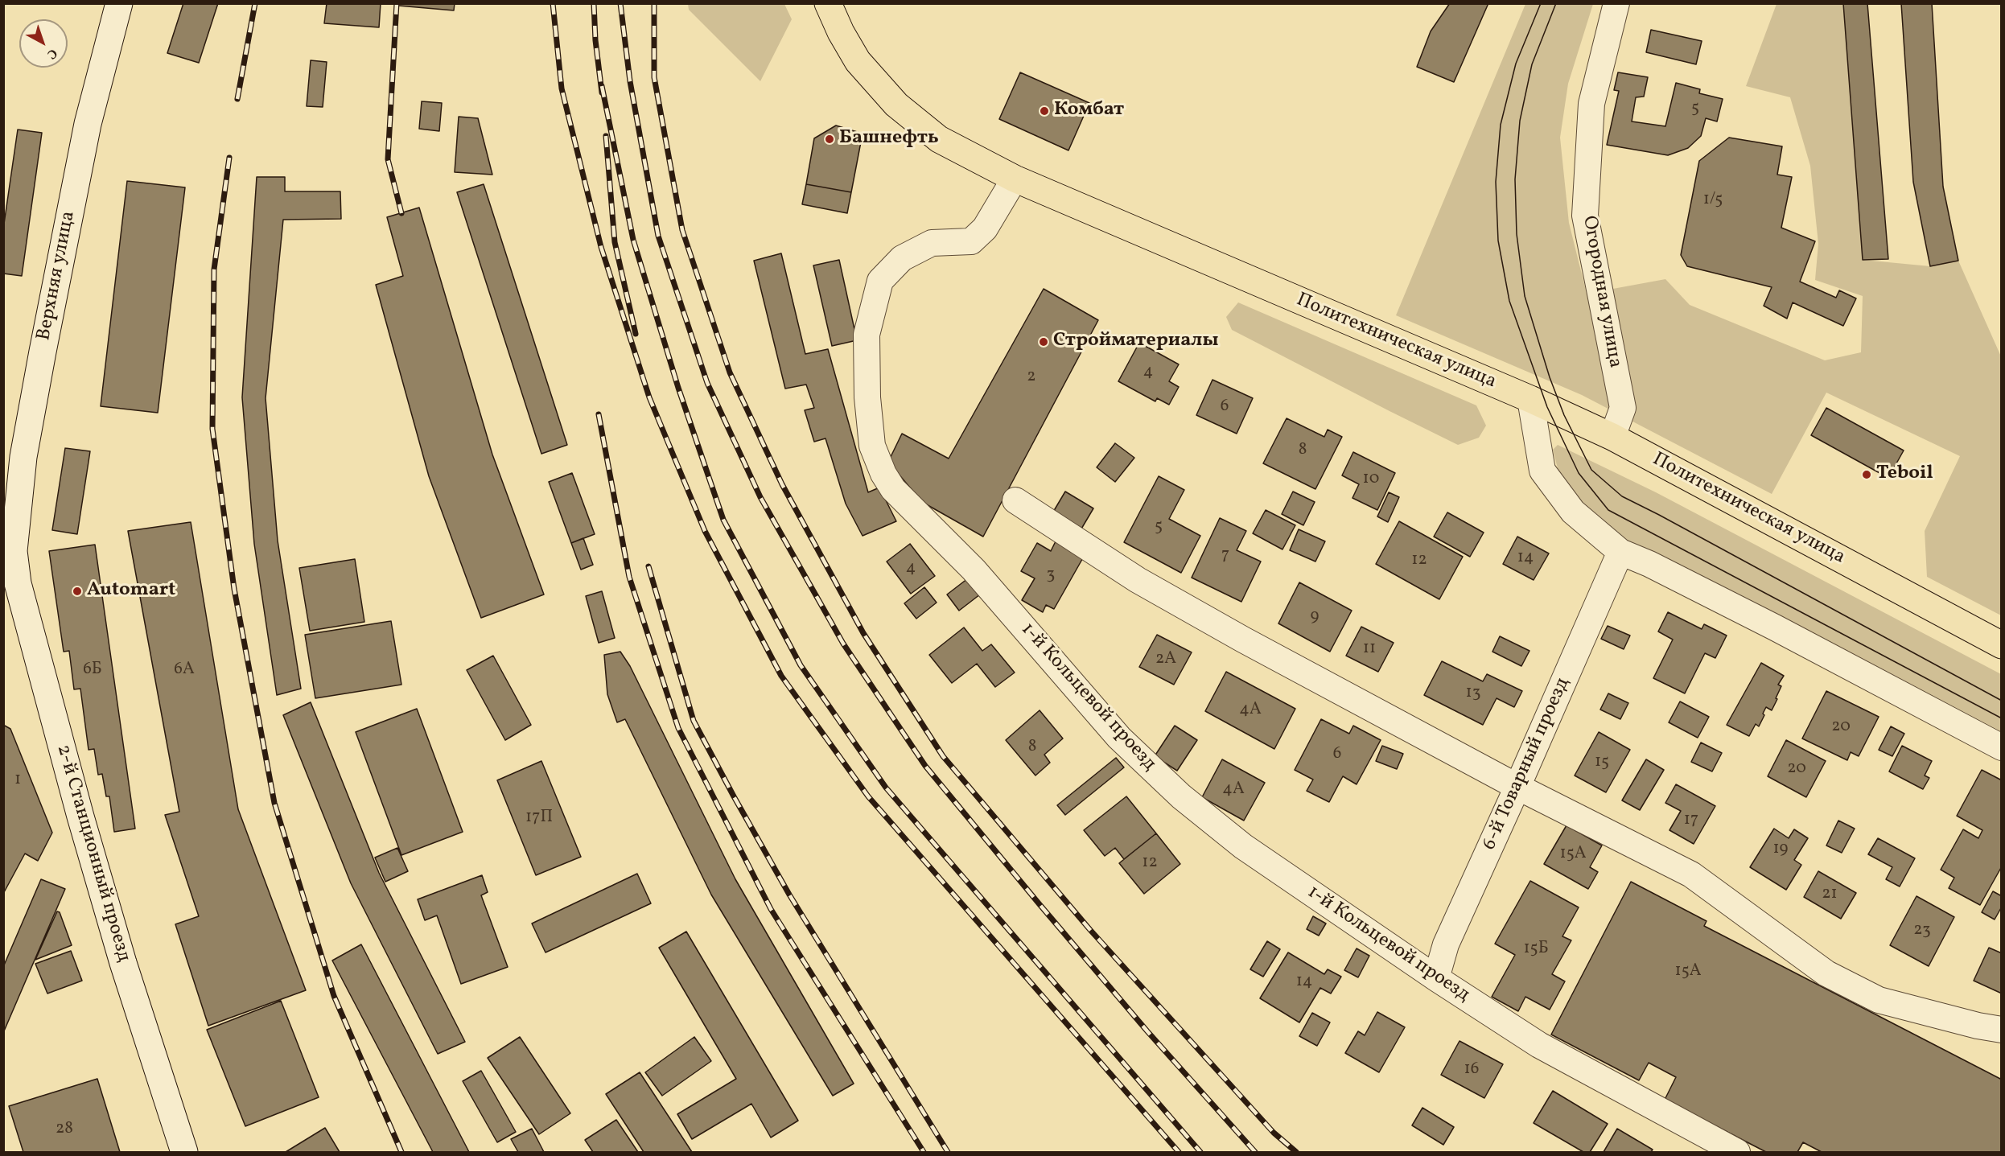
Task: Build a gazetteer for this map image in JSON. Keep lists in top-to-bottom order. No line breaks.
{"streets":{"main road":["Верхняя улица","Политехническая улица","2-й Станционный проезд"],"street":["Огородная улица","1-й Кольцевой проезд","6-й Товарный проезд"]},"crossings":[["Верхняя улица","2-й Станционный проезд"],["Огородная улица","Политехническая улица"],["Политехническая улица","1-й Кольцевой проезд"],["1-й Кольцевой проезд","6-й Товарный проезд"]],"places":["Комбат","Башнефть","Стройматериалы","Teboil","Automart"],"house_numbers":["5","1/5","4","2","6","8","10","5","7","14","12","4","3","9","11","2А","6Б","6А","13","4А","20","8","6","15","20","1","4А","17П","17","19","15А","12","21","23","15Б","15А","14","16","28"],"north":"bottom right"}
